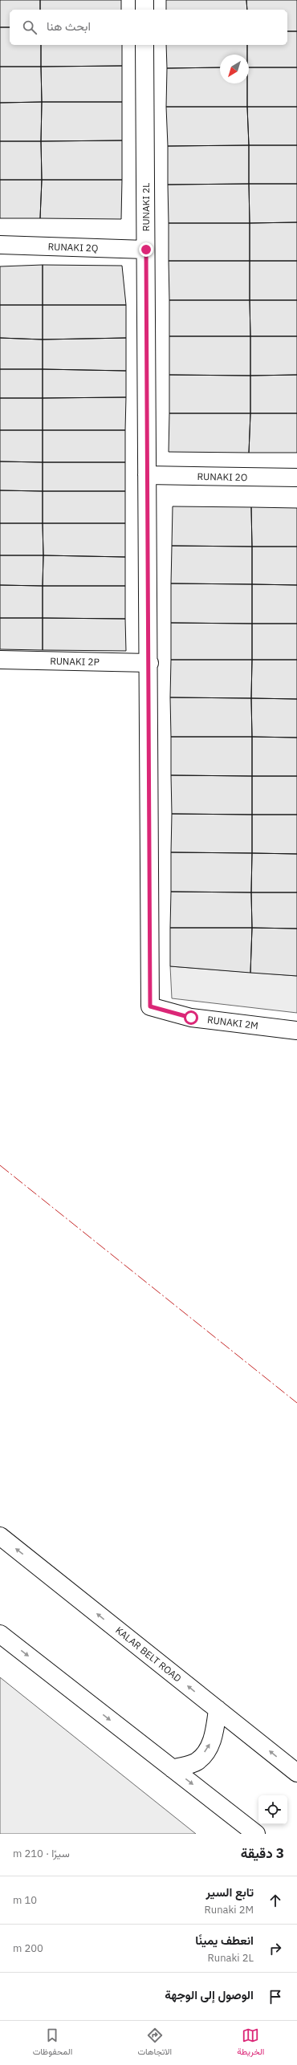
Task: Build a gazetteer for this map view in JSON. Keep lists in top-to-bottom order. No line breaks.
{"streets":{"main road":["RUNAKI 2L","RUNAKI 2Q","RUNAKI 2O","RUNAKI 2P","RUNAKI 2M","KALAR BELT ROAD"]},"crossings":[["RUNAKI 2L","RUNAKI 2Q"],["RUNAKI 2L","RUNAKI 2O"],["RUNAKI 2L","RUNAKI 2P"],["RUNAKI 2L","RUNAKI 2M"]],"north":"bottom left","page":{"search":"ابحث هنا","heading":["3 دقيقة","سيرًا · 210 m"],"list":[["تابع السير","Runaki 2M","10 m"],["انعطف يمينًا","Runaki 2L","200 m"],"الوصول إلى الوجهة"],"nav":["الخريطة","الاتجاهات","المحفوظات"]}}
